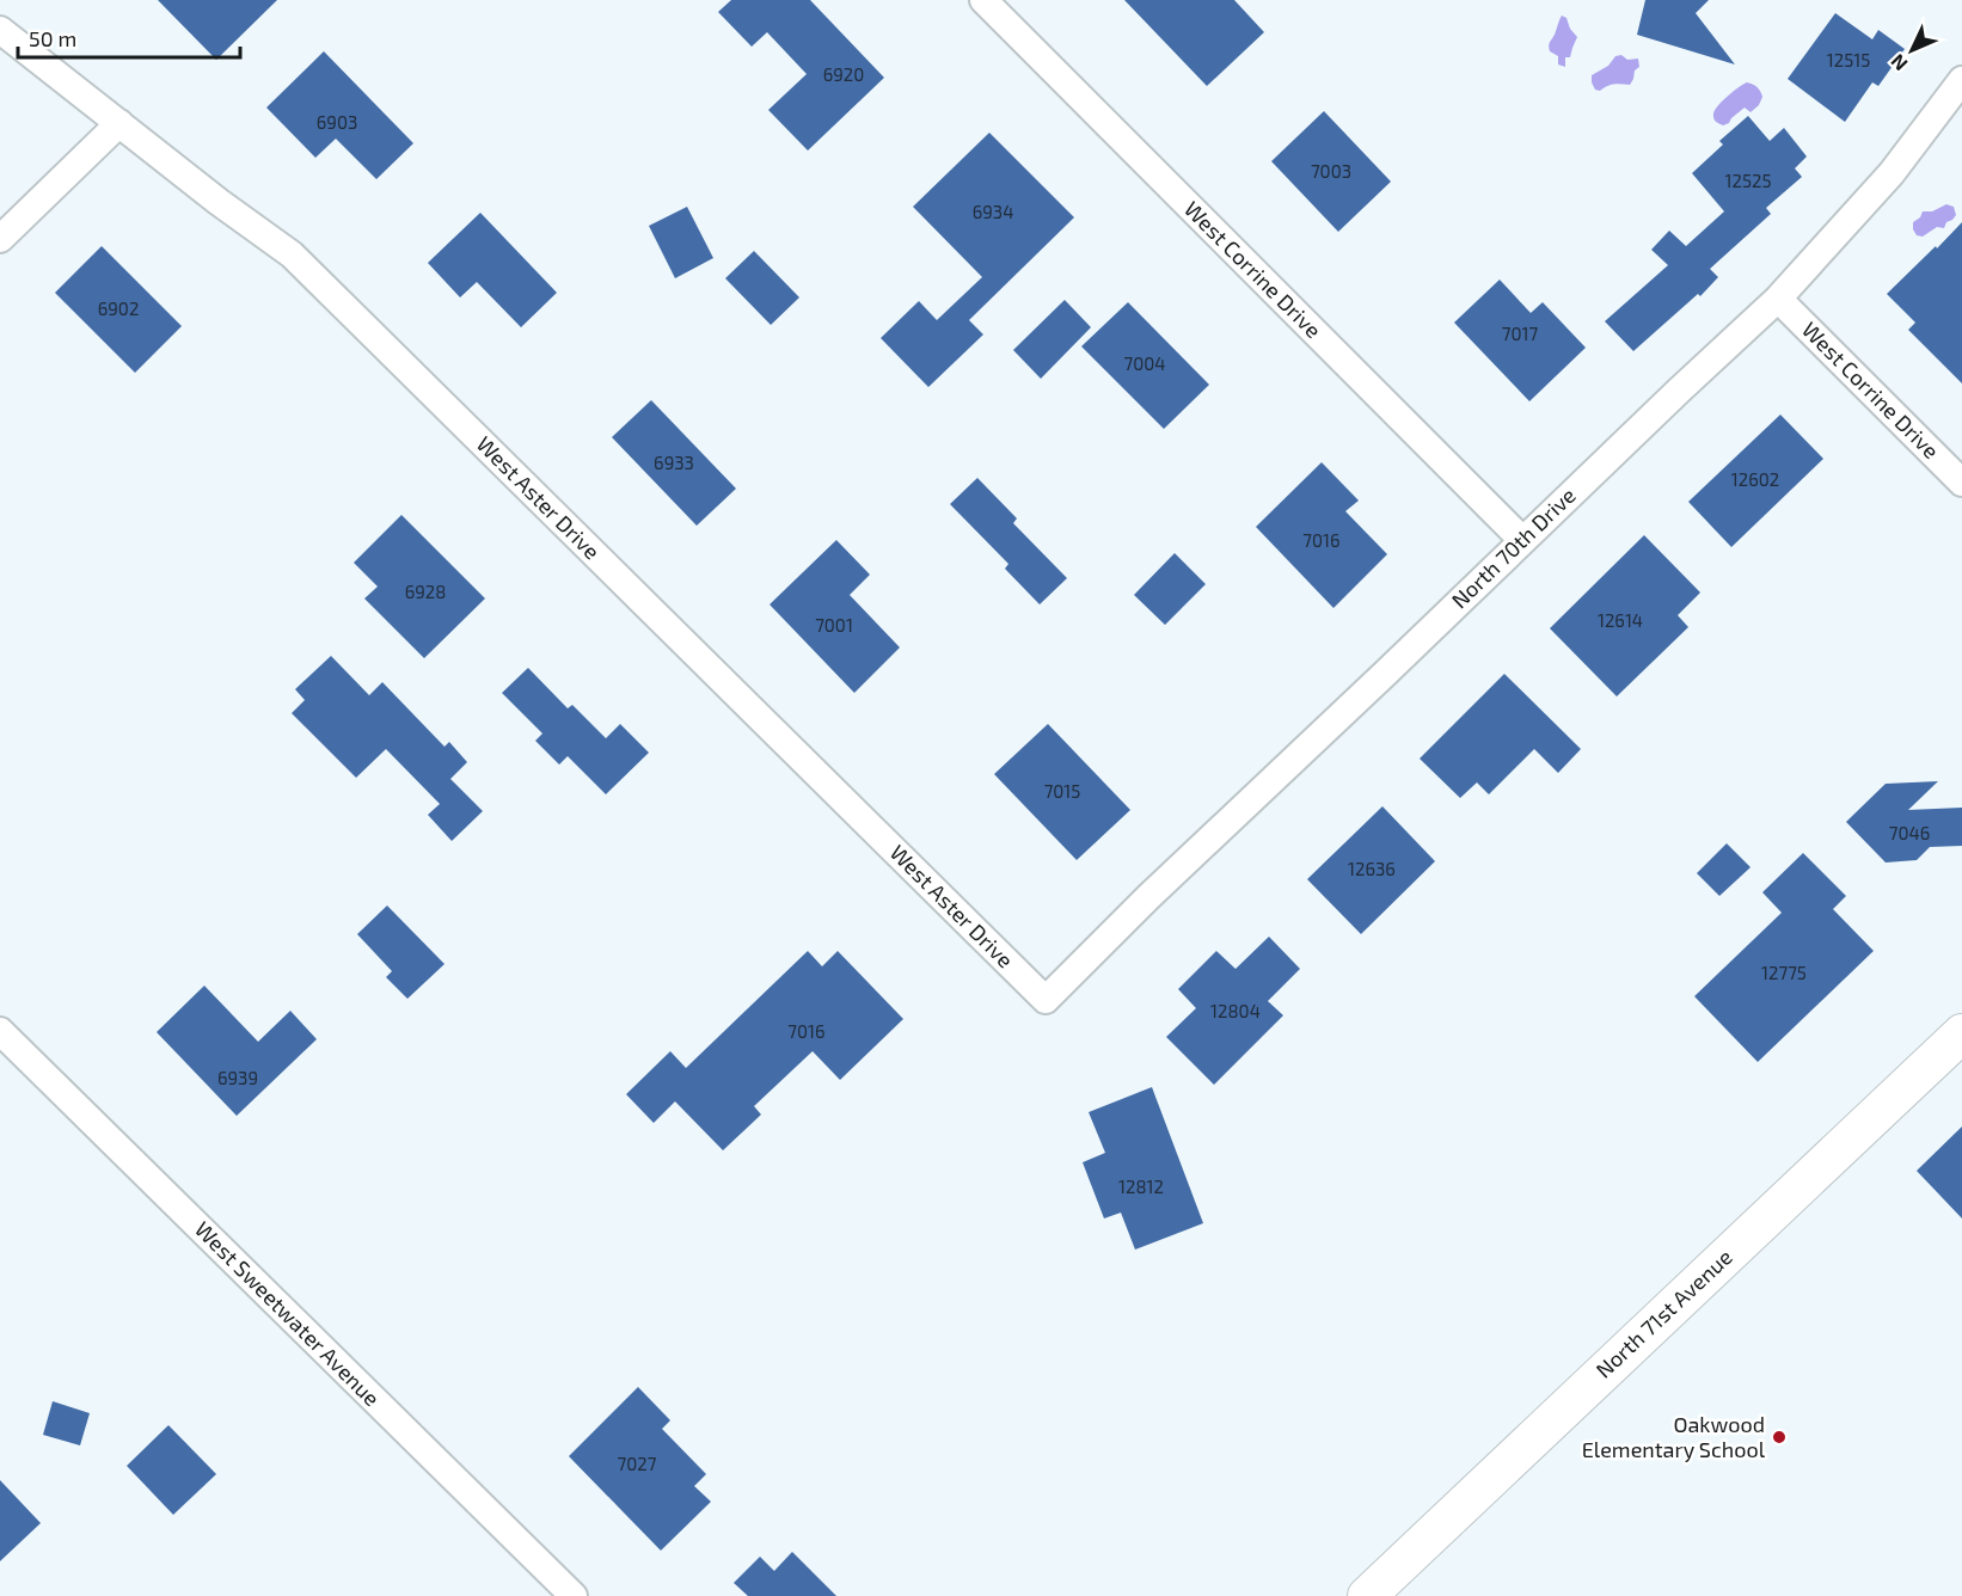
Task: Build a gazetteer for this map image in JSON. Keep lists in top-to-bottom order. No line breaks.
{"streets":{"street":["West Corrine Drive","West Aster Drive","North 70th Drive","West Sweetwater Avenue","North 71st Avenue"]},"crossings":[["West Corrine Drive","North 70th Drive"],["West Aster Drive","North 70th Drive"]],"places":["Oakwood Elementary School"],"house_numbers":["12515","6920","6903","7003","12525","6934","6902","7017","7004","6933","12602","7016","6928","12614","7001","7015","7046","12636","12775","12804","7016","6939","12812","7027"],"scale_bar":"50 m","north":"bottom left"}
